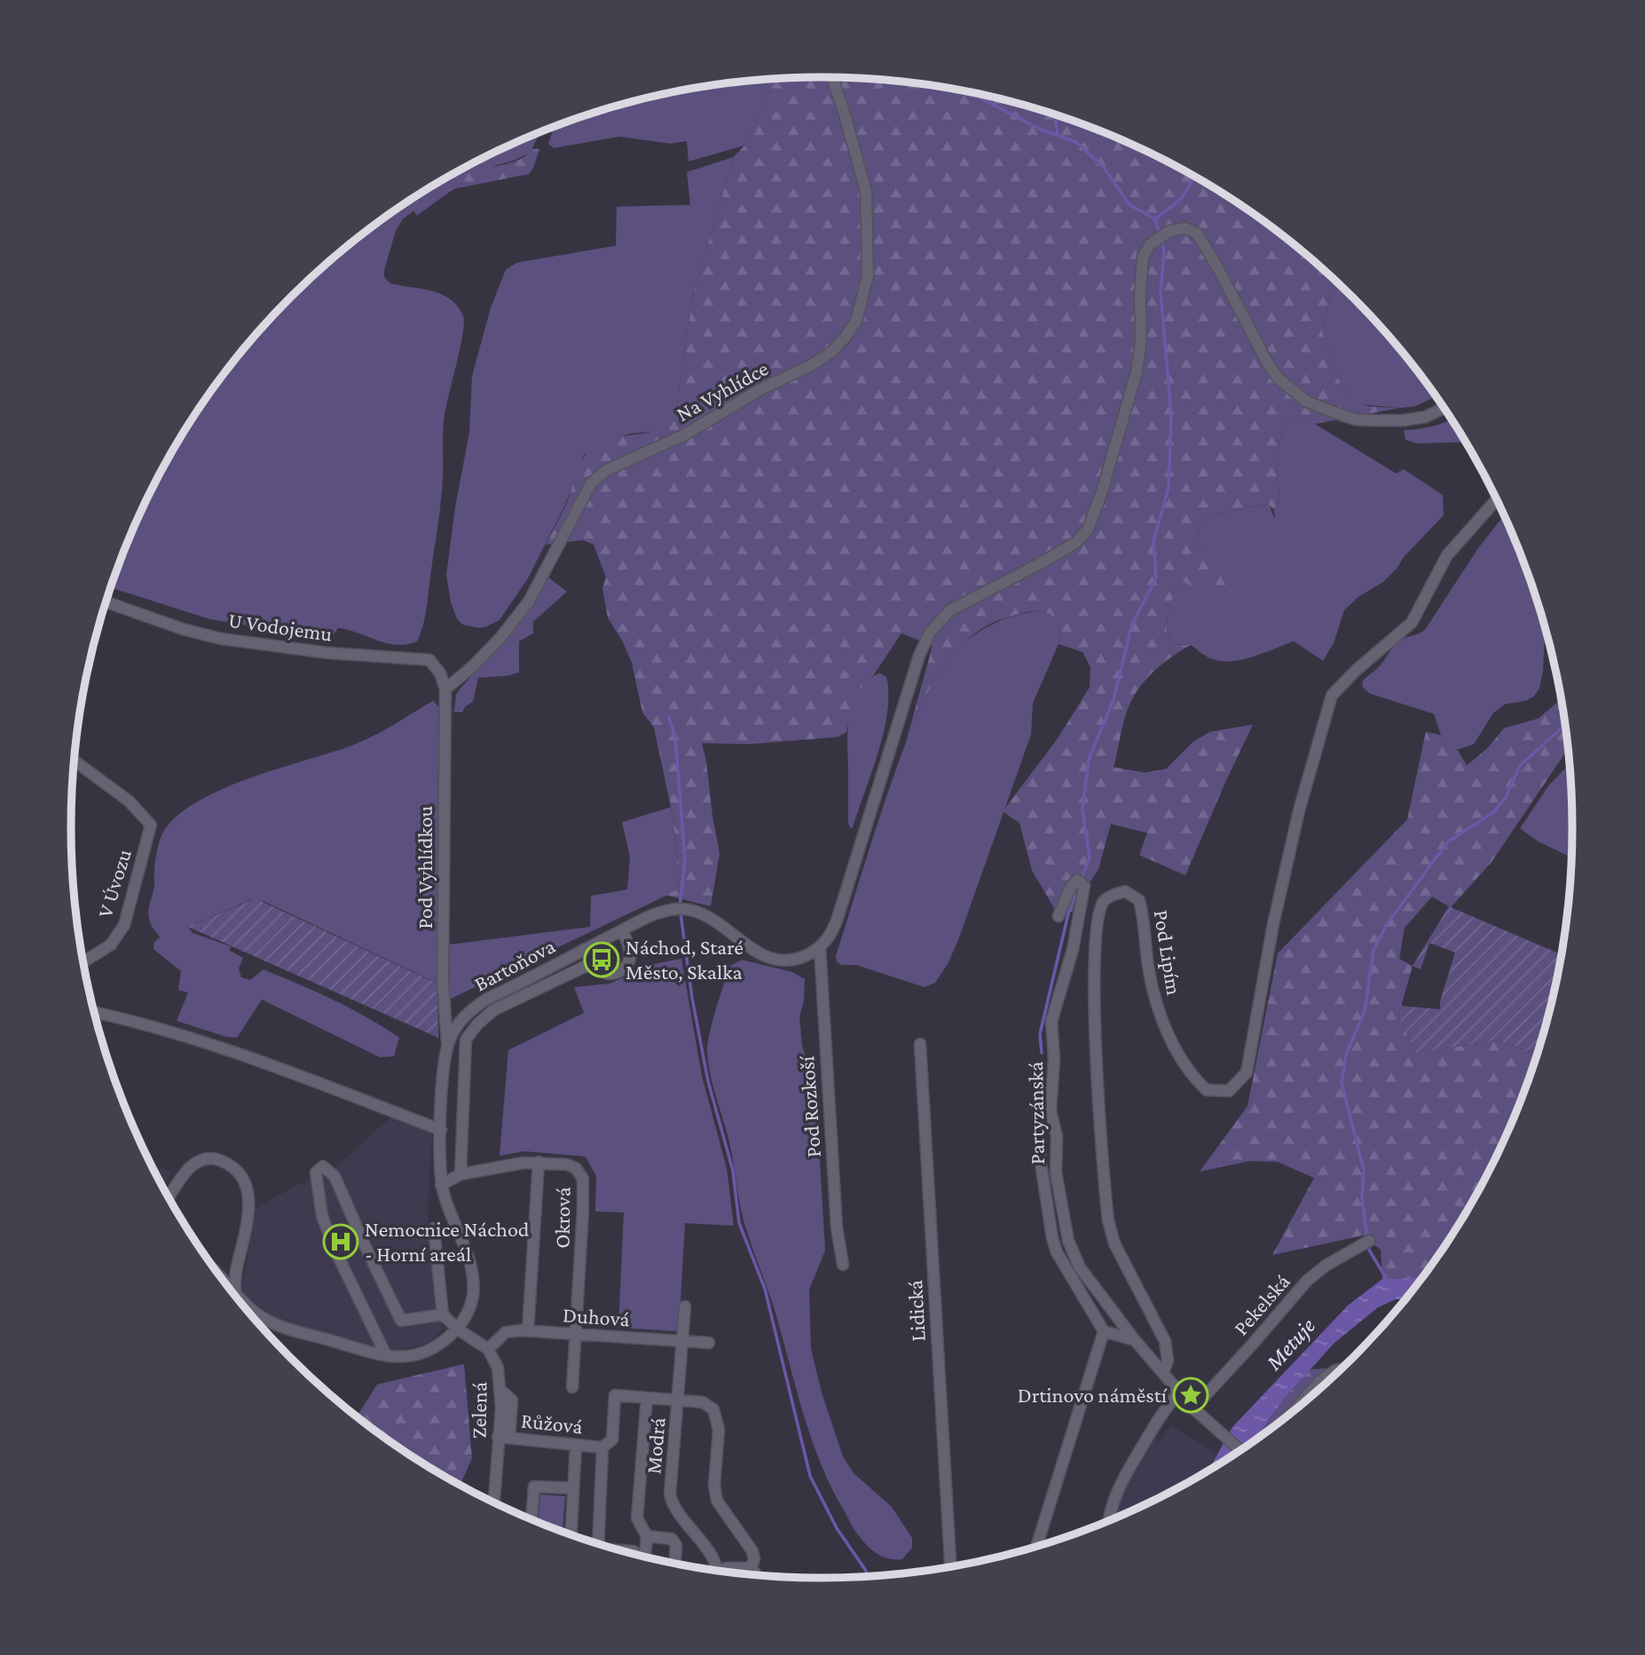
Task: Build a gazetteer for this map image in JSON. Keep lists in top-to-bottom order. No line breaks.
{"streets":{"street":["Na Vyhlídce","U Vodojemu","Pod Vyhlídkou","V Úvozu","Pod Lipím","Bartoňova","Pod Rozkoší","Partyzánská","Okrová","Pekelská","Lidická","Duhová","Zelená","Růžová","Modrá"]},"crossings":[["Na Vyhlídce","U Vodojemu"],["Na Vyhlídce","Pod Vyhlídkou"],["U Vodojemu","Pod Vyhlídkou"],["Pod Vyhlídkou","Bartoňova"],["Bartoňova","Pod Rozkoší"],["Bartoňova","Okrová"],["Okrová","Duhová"],["Duhová","Zelená"],["Duhová","Modrá"],["Zelená","Růžová"],["Růžová","Modrá"]],"water":["Metuje"],"places":{"bus stop":["Náchod, Staré Město, Skalka"],"hospital":["Nemocnice Náchod - Horní areál"],"place":["Drtinovo náměstí"]}}
